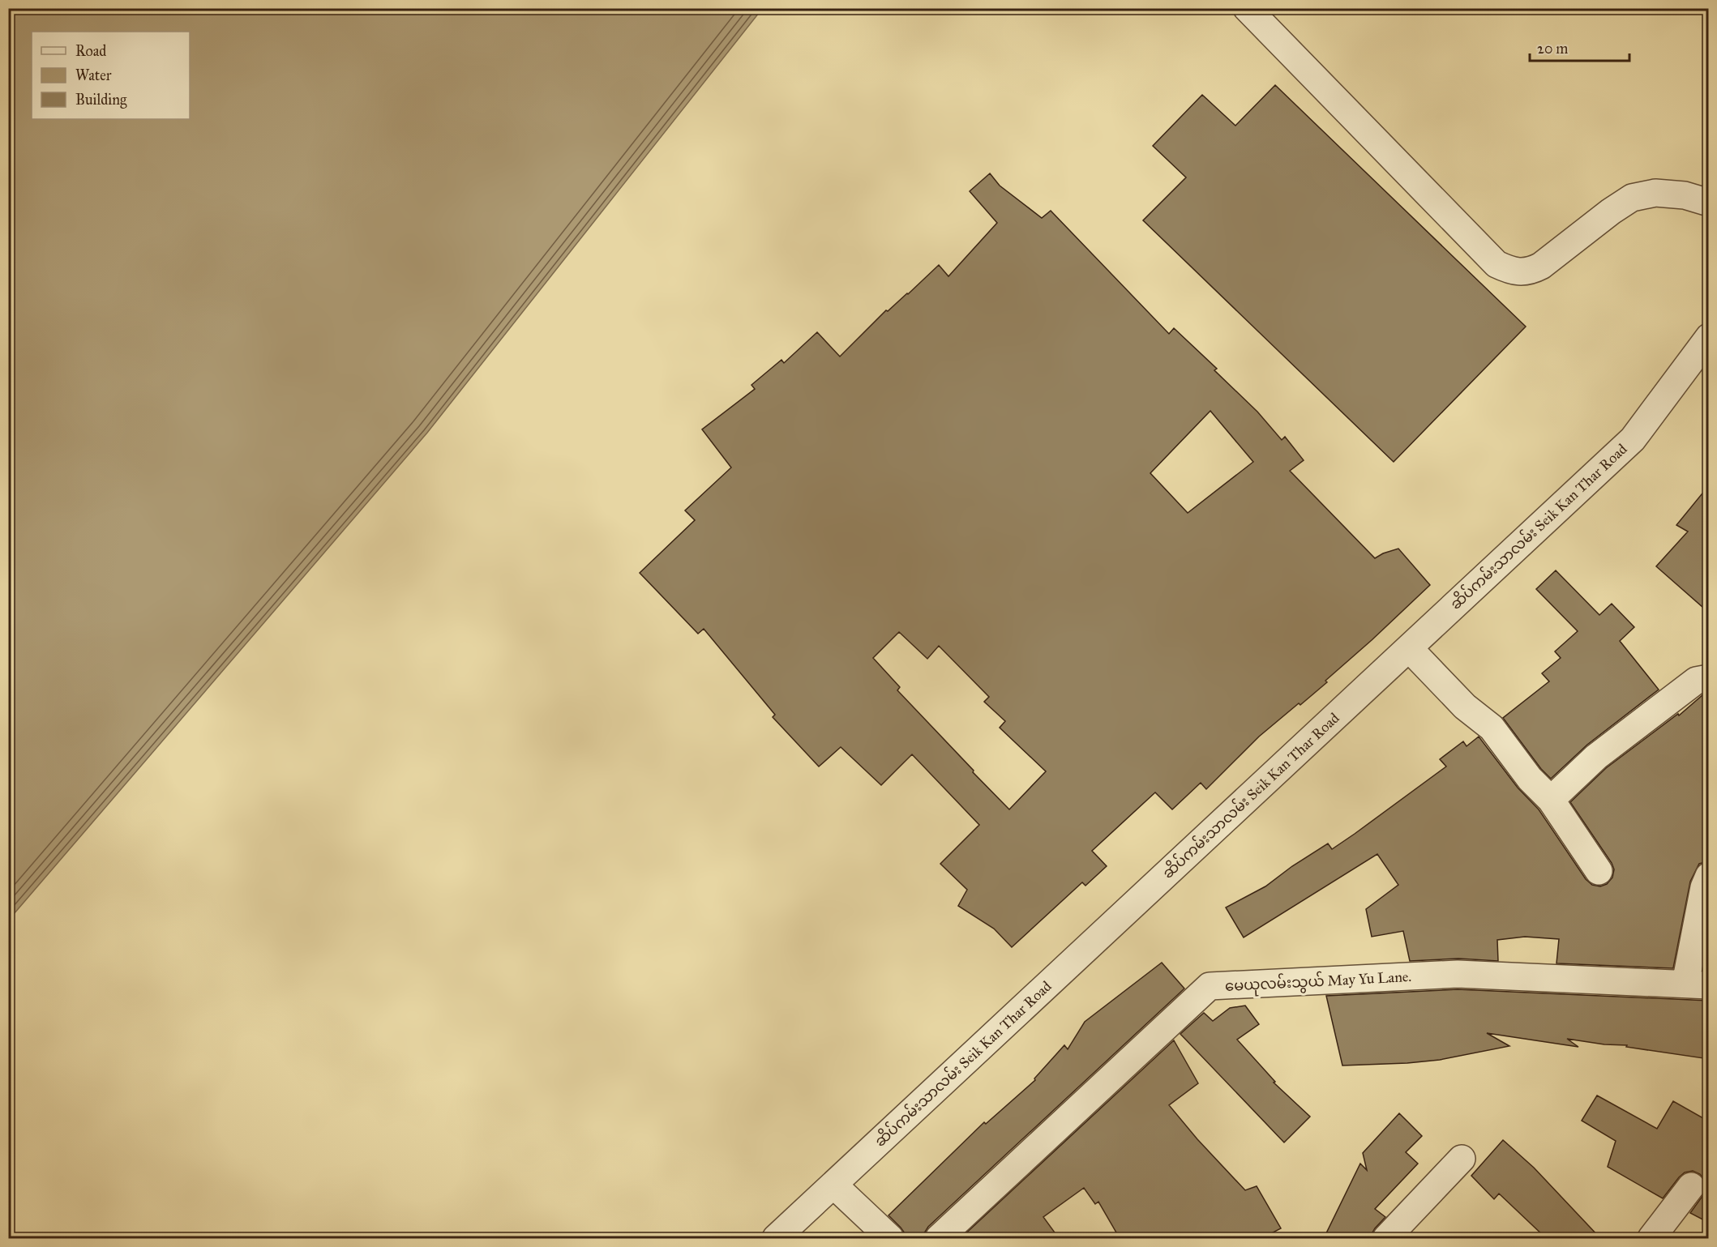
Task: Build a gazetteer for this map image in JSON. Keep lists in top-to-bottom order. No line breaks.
{"streets":{"street":["ဆိပ်ကမ်းသာလမ်း Seik Kan Thar Road","မေယုလမ်းသွယ် May Yu Lane."]},"legend":["Road","Water","Building"],"scale_bar":"20 m"}
